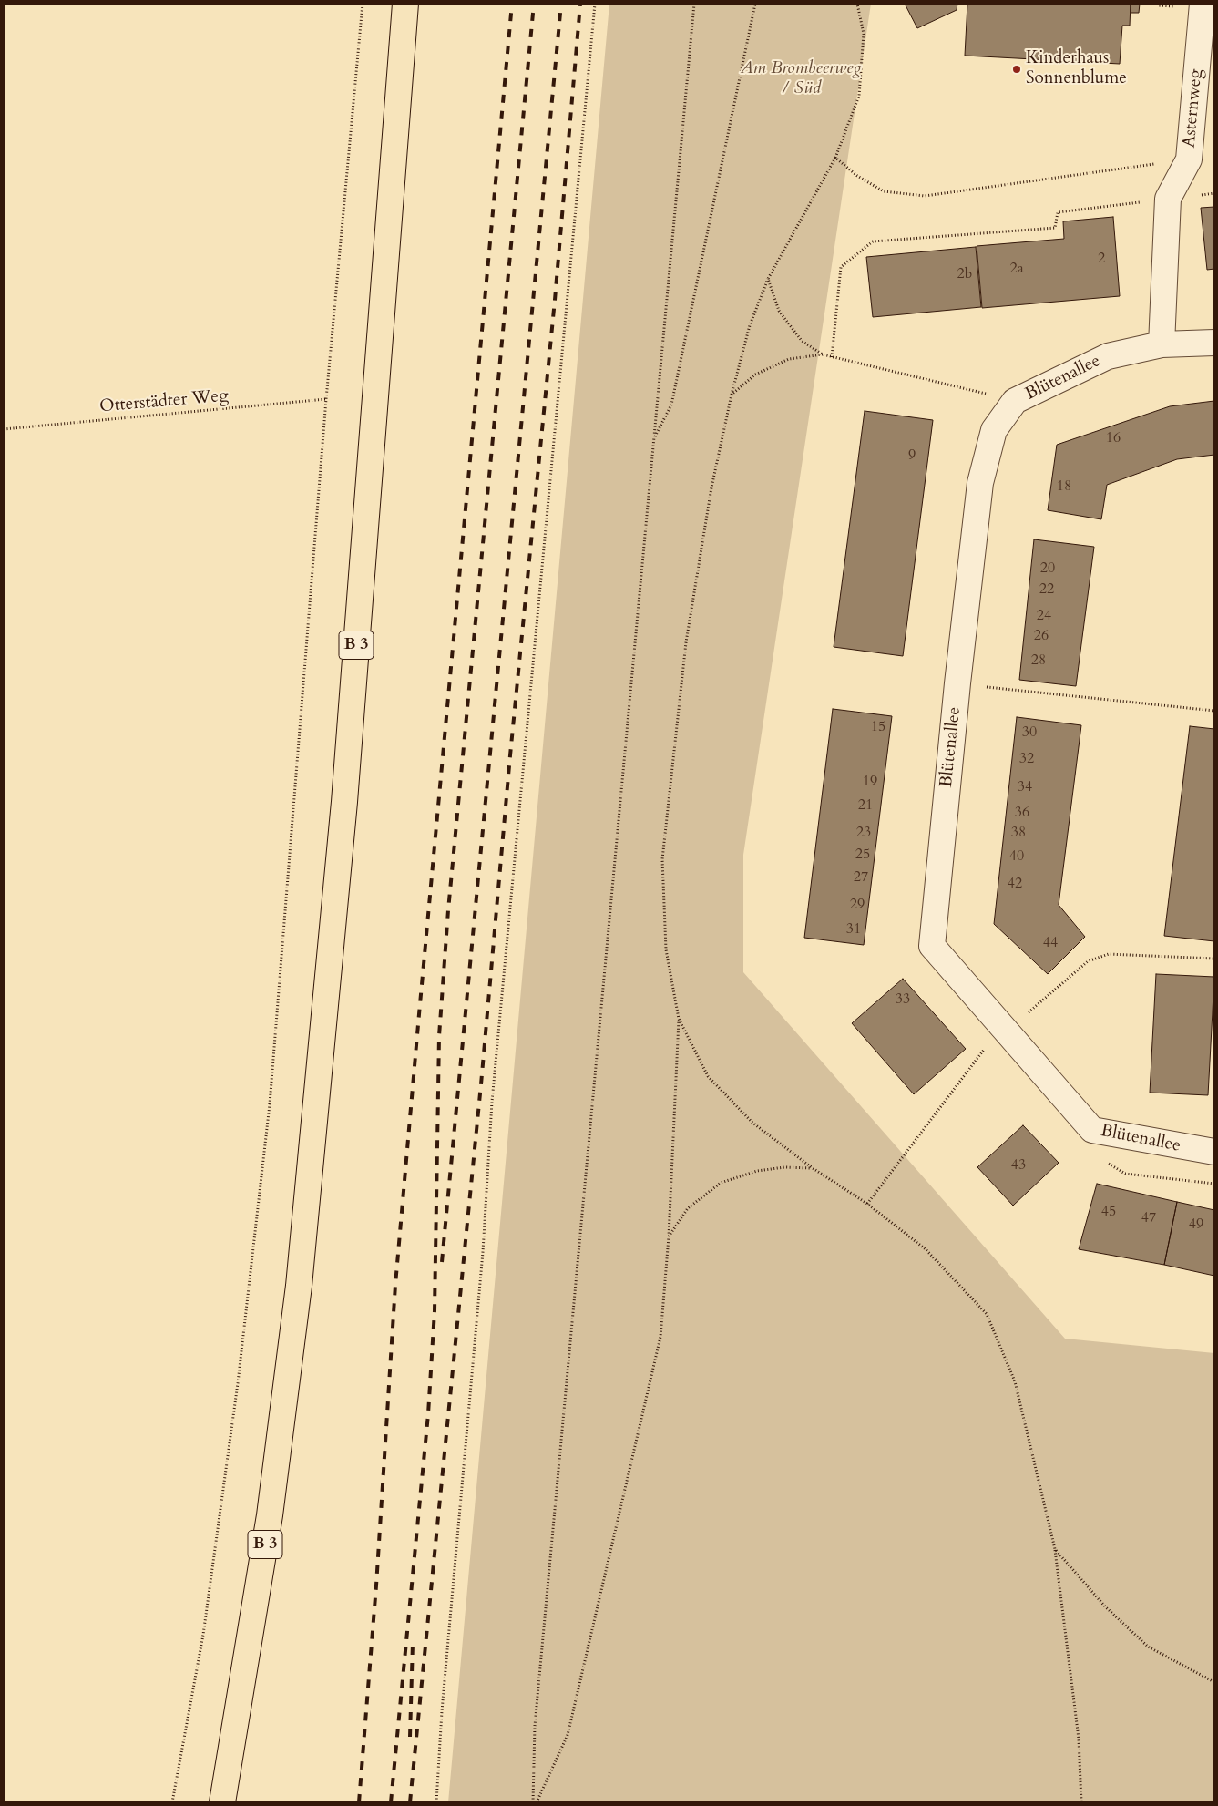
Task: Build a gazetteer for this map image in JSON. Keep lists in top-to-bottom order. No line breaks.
{"streets":{"main road":["B 3"],"street":["Asternweg","Blütenallee"],"path":["Otterstädter Weg"]},"crossings":[["Asternweg","Blütenallee"]],"parks":["Am Brombeerweg / Süd"],"places":["Kinderhaus Sonnenblume"],"house_numbers":["2","2a","2b","16","9","18","20","22","24","26","28","15","30","32","19","34","21","36","23","38","25","40","27","42","29","31","44","33","43","45","47","49"]}
